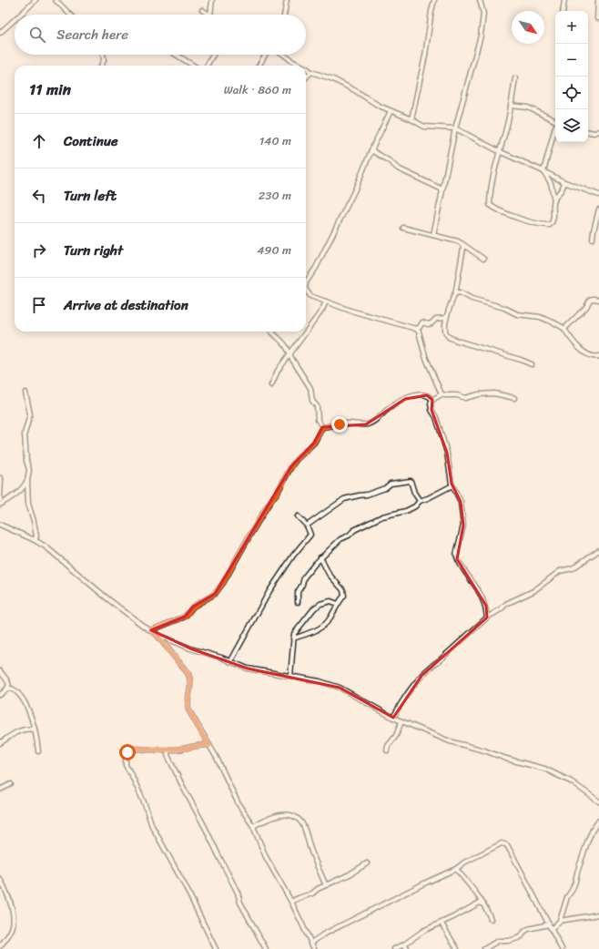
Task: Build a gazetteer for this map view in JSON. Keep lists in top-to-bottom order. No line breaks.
{"north":"bottom right","page":{"map_buttons":["+","−"],"search":"Search here","heading":["11 min","Walk · 860 m"],"list":[["Continue","140 m"],["Turn left","230 m"],["Turn right","490 m"],"Arrive at destination"]}}
